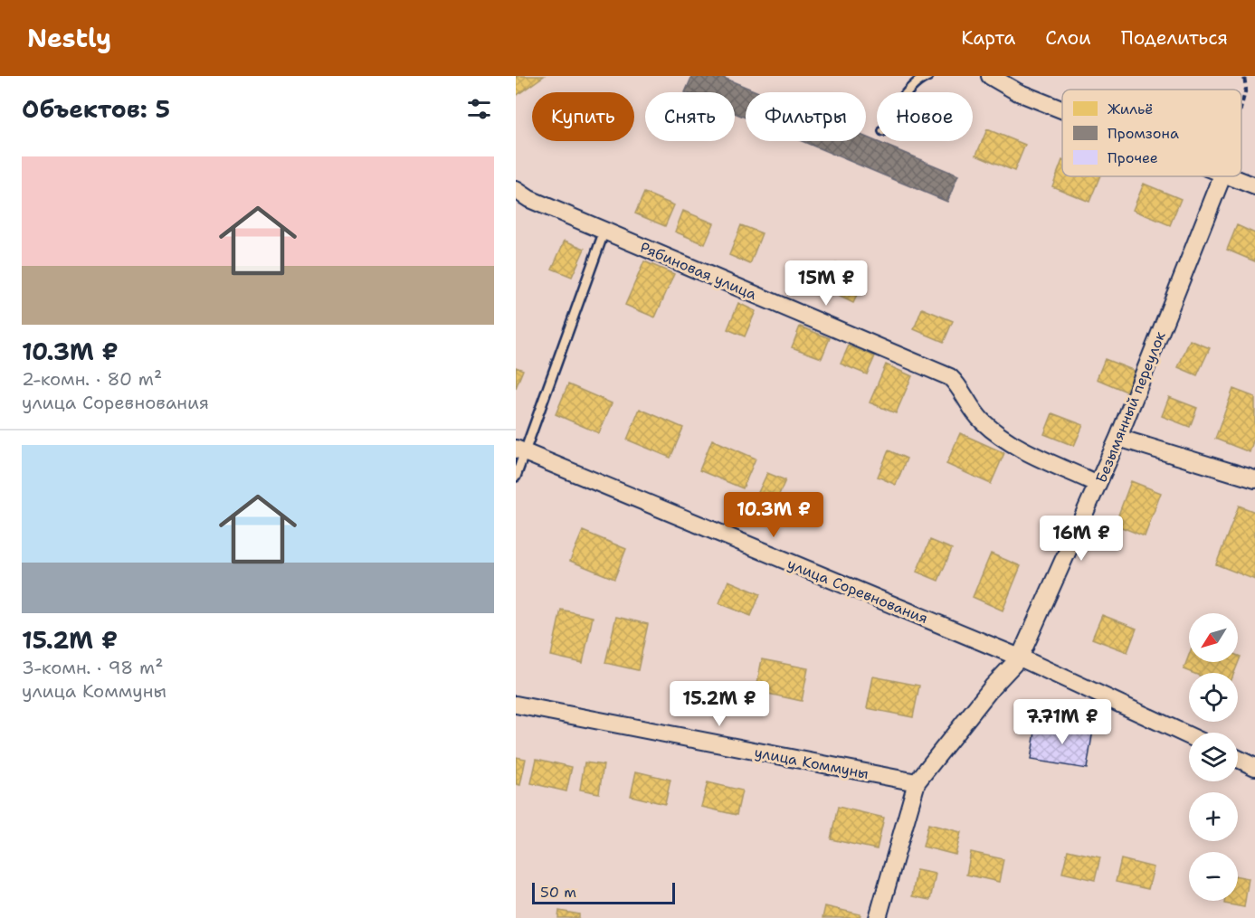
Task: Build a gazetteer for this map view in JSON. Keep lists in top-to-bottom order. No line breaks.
{"streets":{"street":["Рябиновая улица","Безымянный переулок","улица Соревнования","улица Коммуны"]},"crossings":[["Рябиновая улица","Безымянный переулок"],["Безымянный переулок","улица Соревнования"],["Безымянный переулок","улица Коммуны"]],"legend":["Жильё","Промзона","Прочее"],"scale_bar":"50 m","north":"bottom left","page":{"header":"Nestly","nav":["Карта","Слои","Поделиться"],"heading":"Объектов: 5","chip":["Купить","Снять","Фильтры","Новое"],"list":[{"name":"10.3M ₽","note":"2-комн. · 80 m² · улица Соревнования"},{"name":"15.2M ₽","note":"3-комн. · 98 m² · улица Коммуны"}],"price":["15M ₽","10.3M ₽","16M ₽","15.2M ₽","7.71M ₽"],"map_buttons":["+","−"],"scale":"50 m"}}
